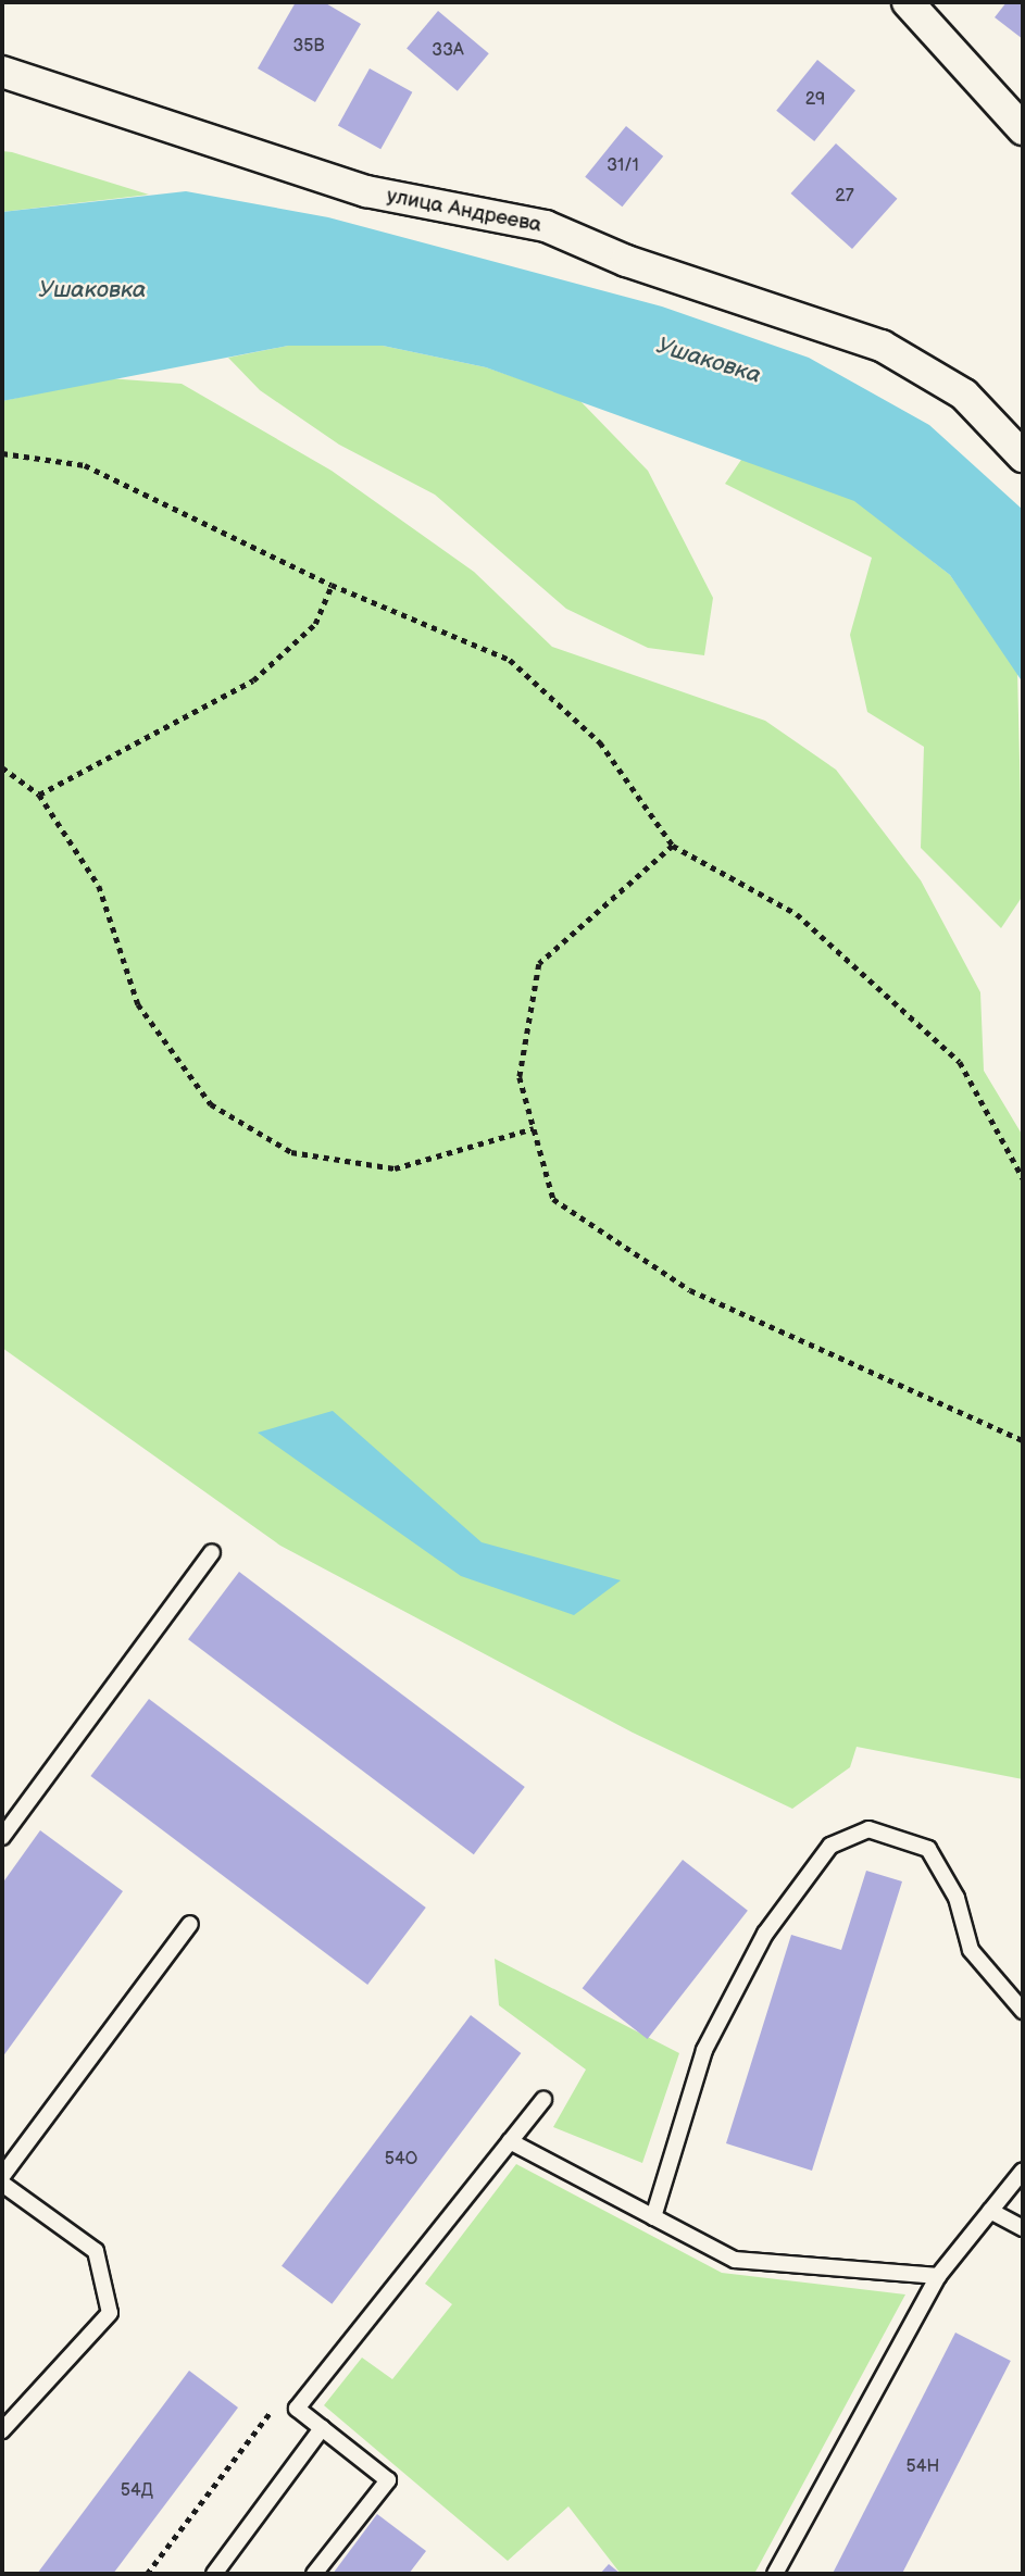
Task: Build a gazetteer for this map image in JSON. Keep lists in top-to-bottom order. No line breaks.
{"streets":{"street":["улица Андреева"]},"water":["Ушаковка"],"house_numbers":["35В","33А","29","31/1","27","54О","54Н","54Д"]}
